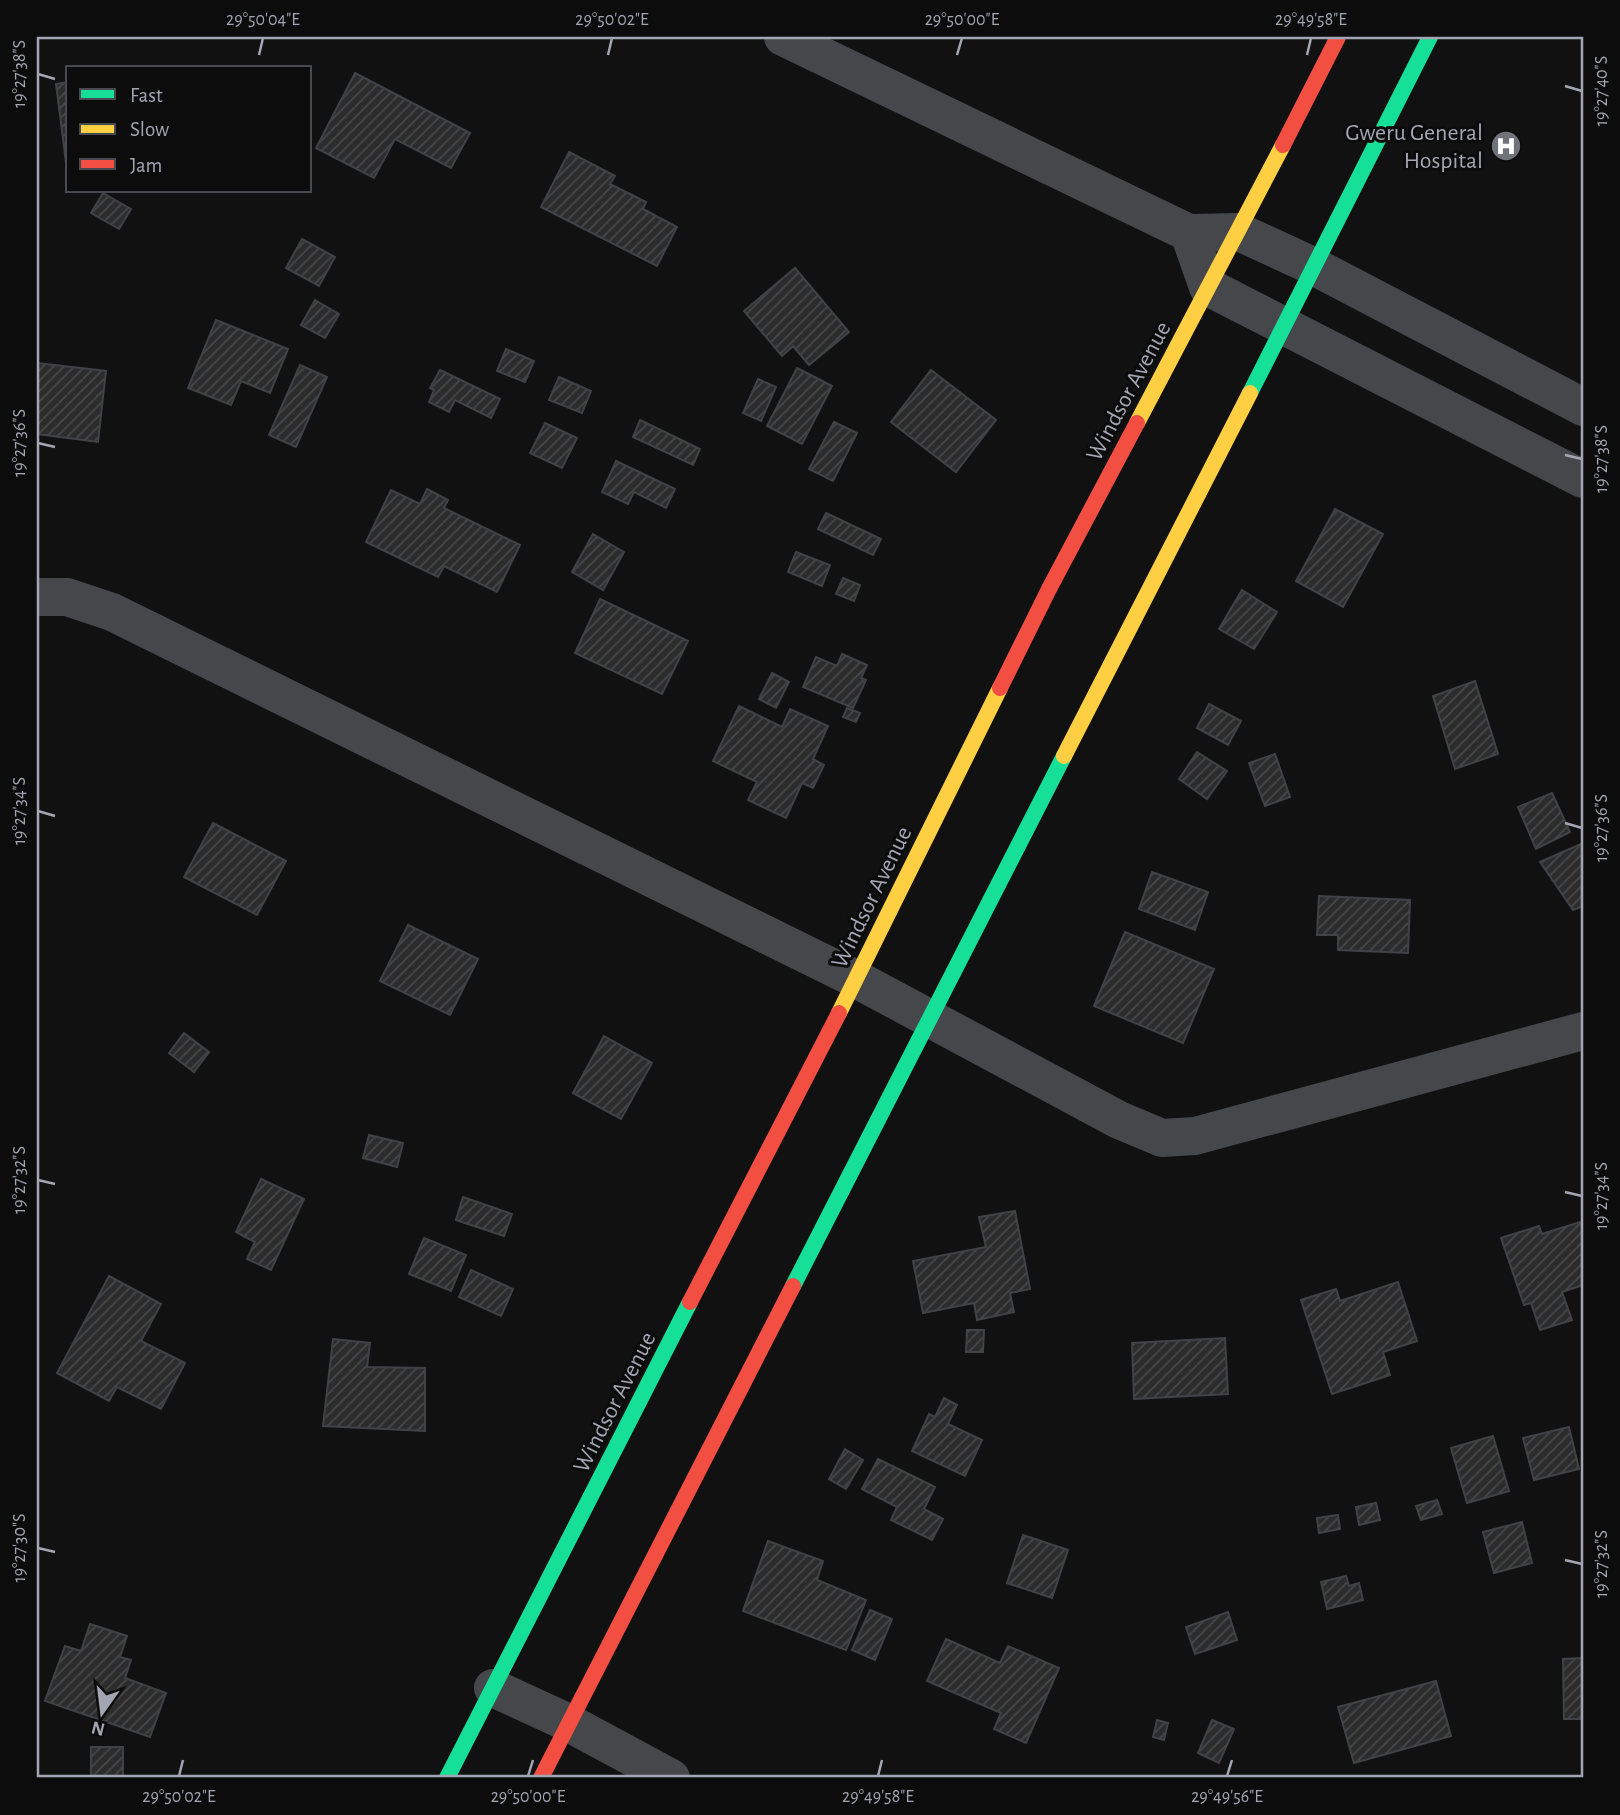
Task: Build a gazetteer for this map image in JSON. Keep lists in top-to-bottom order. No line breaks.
{"streets":{"main road":["Windsor Avenue"]},"places":{"hospital":["Gweru General Hospital"]},"legend":["Fast","Slow","Jam"],"north":"bottom","coordinates":["29°50'04\"E","29°50'02\"E","29°50'00\"E","29°49'58\"E","19°27'38\"S","19°27'40\"S","19°27'36\"S","19°27'34\"S","19°27'32\"S","19°27'30\"S","29°49'56\"E"]}
